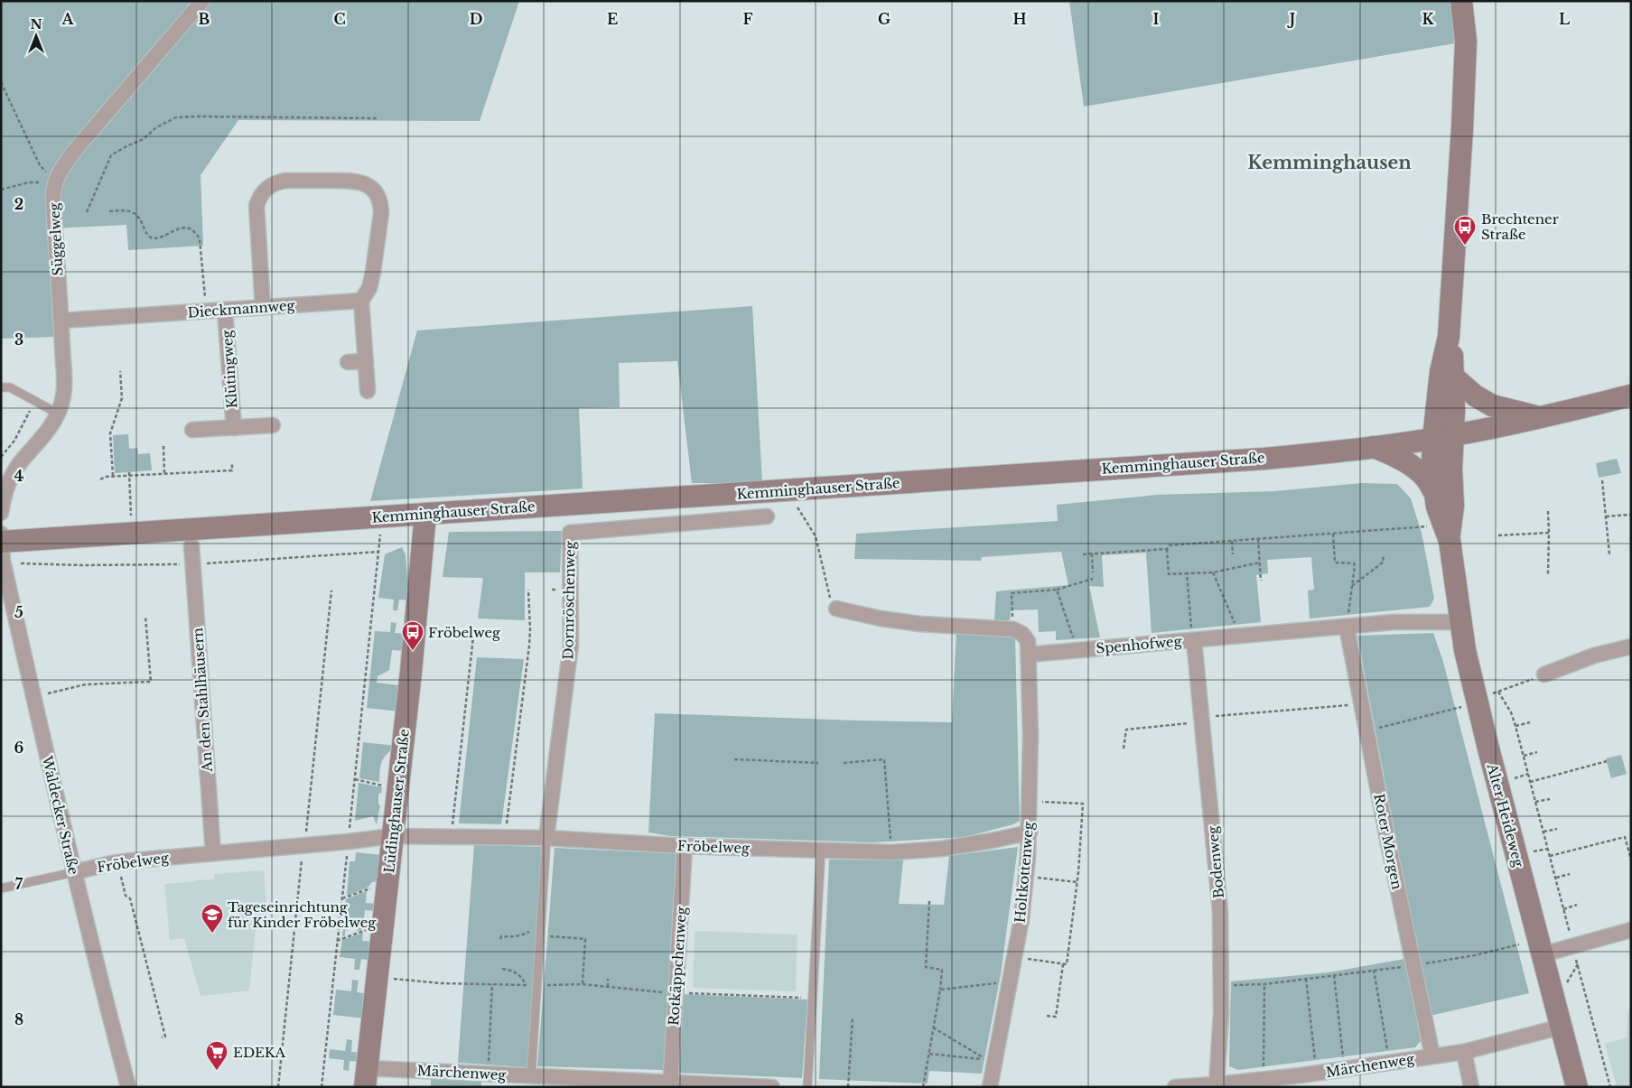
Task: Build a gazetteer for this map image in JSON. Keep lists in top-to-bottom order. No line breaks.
{"streets":{"street":["Süggelweg","Dieckmannweg","Klütingweg","Kemminghauser Straße","Dornröschenweg","Spenhofweg","An den Stahlhäusern","Lüdinghauser Straße","Waldecker Straße","Alter Heideweg","Roter Morgen","Fröbelweg","Bodenweg","Holtkottenweg","Rotkäppchenweg","Märchenweg"]},"crossings":[["Süggelweg","Dieckmannweg"],["Dieckmannweg","Klütingweg"],["Kemminghauser Straße","Lüdinghauser Straße"],["Kemminghauser Straße","Waldecker Straße"],["Kemminghauser Straße","Alter Heideweg"],["Dornröschenweg","Fröbelweg"],["Spenhofweg","Alter Heideweg"],["Spenhofweg","Roter Morgen"],["Spenhofweg","Bodenweg"],["Spenhofweg","Holtkottenweg"],["An den Stahlhäusern","Fröbelweg"],["Lüdinghauser Straße","Fröbelweg"],["Lüdinghauser Straße","Märchenweg"],["Waldecker Straße","Fröbelweg"],["Alter Heideweg","Märchenweg"],["Roter Morgen","Märchenweg"],["Fröbelweg","Holtkottenweg"],["Fröbelweg","Rotkäppchenweg"],["Bodenweg","Märchenweg"],["Rotkäppchenweg","Märchenweg"]],"districts":["Kemminghausen"],"places":{"bus stop":["Brechtener Straße","Fröbelweg"],"school or university":["Tageseinrichtung für Kinder Fröbelweg"],"supermarket":["EDEKA"]},"north":"top","grid":{"columns":["A","B","C","D","E","F","G","H","I","J","K","L"],"rows":["2","3","4","5","6","7","8"]}}
